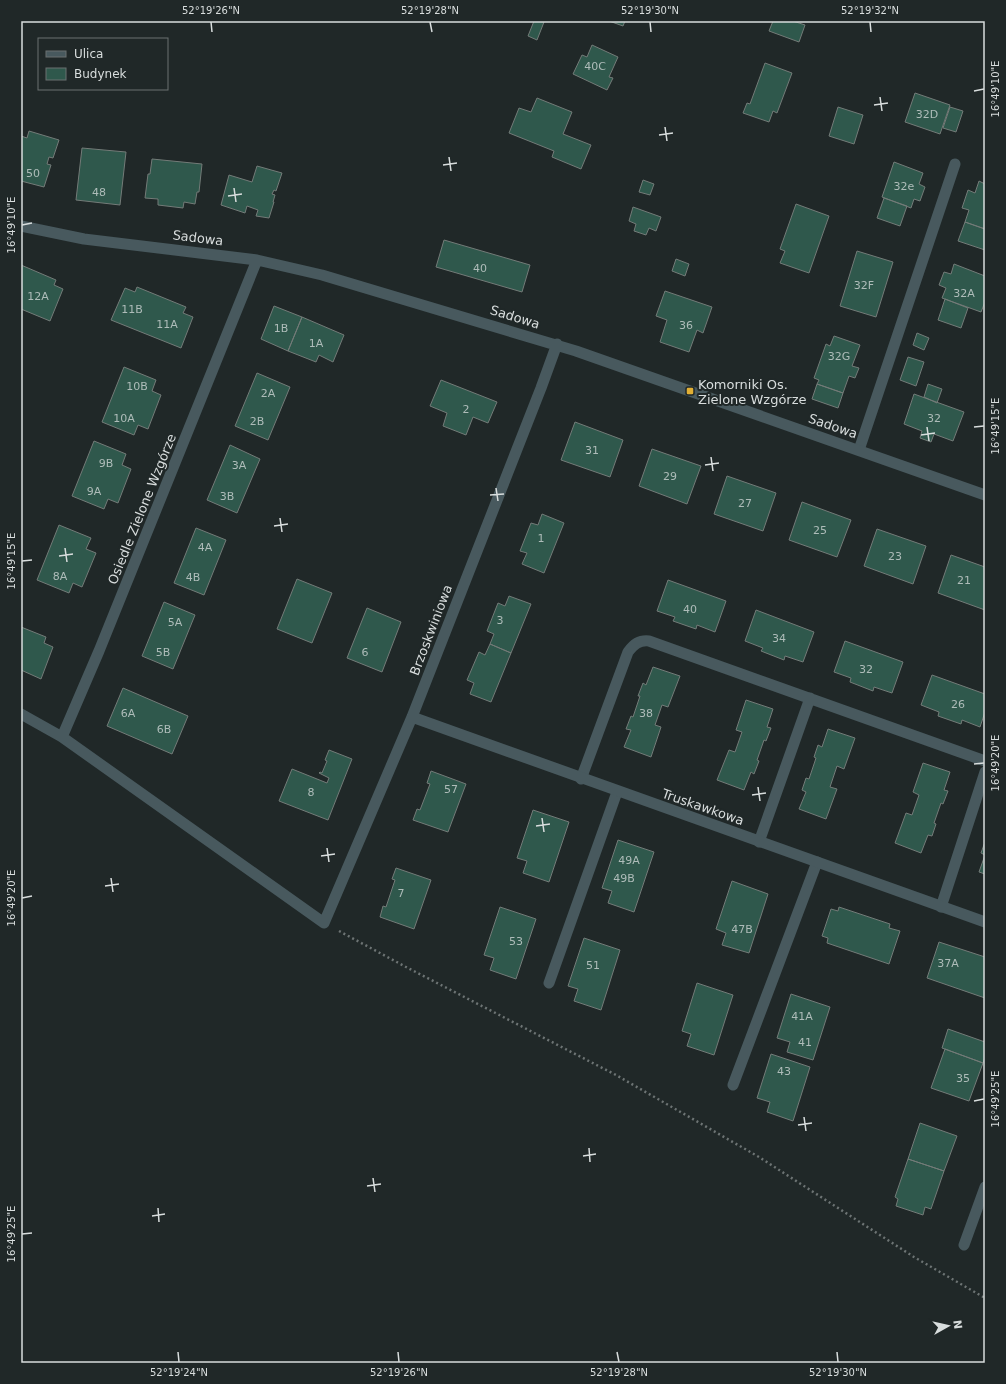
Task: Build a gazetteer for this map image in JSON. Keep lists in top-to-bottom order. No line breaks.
{"streets":{"street":["Sadowa","Osiedle Zielone Wzgórze","Brzoskwiniowa","Truskawkowa"]},"crossings":[["Sadowa","Osiedle Zielone Wzgórze"],["Sadowa","Brzoskwiniowa"],["Brzoskwiniowa","Truskawkowa"]],"places":{"transit":["Komorniki Os. Zielone Wzgórze"]},"house_numbers":["40C","32D","50","32e","48","40","32F","32A","12A","11B","11A","36","1B","1A","32G","10B","2A","2","10A","32","2B","31","9B","3A","29","9A","3B","27","25","1","4A","23","8A","4B","21","40","3","5A","34","5B","6","32","26","6A","38","6B","57","8","49A","49B","7","47B","53","37A","51","41A","41","43","35"],"legend":["Ulica","Budynek"],"north":"right","coordinates":["52°19'26\"N","52°19'28\"N","52°19'30\"N","52°19'32\"N","16°49'10\"E","16°49'15\"E","16°49'20\"E","16°49'25\"E","52°19'24\"N"]}
